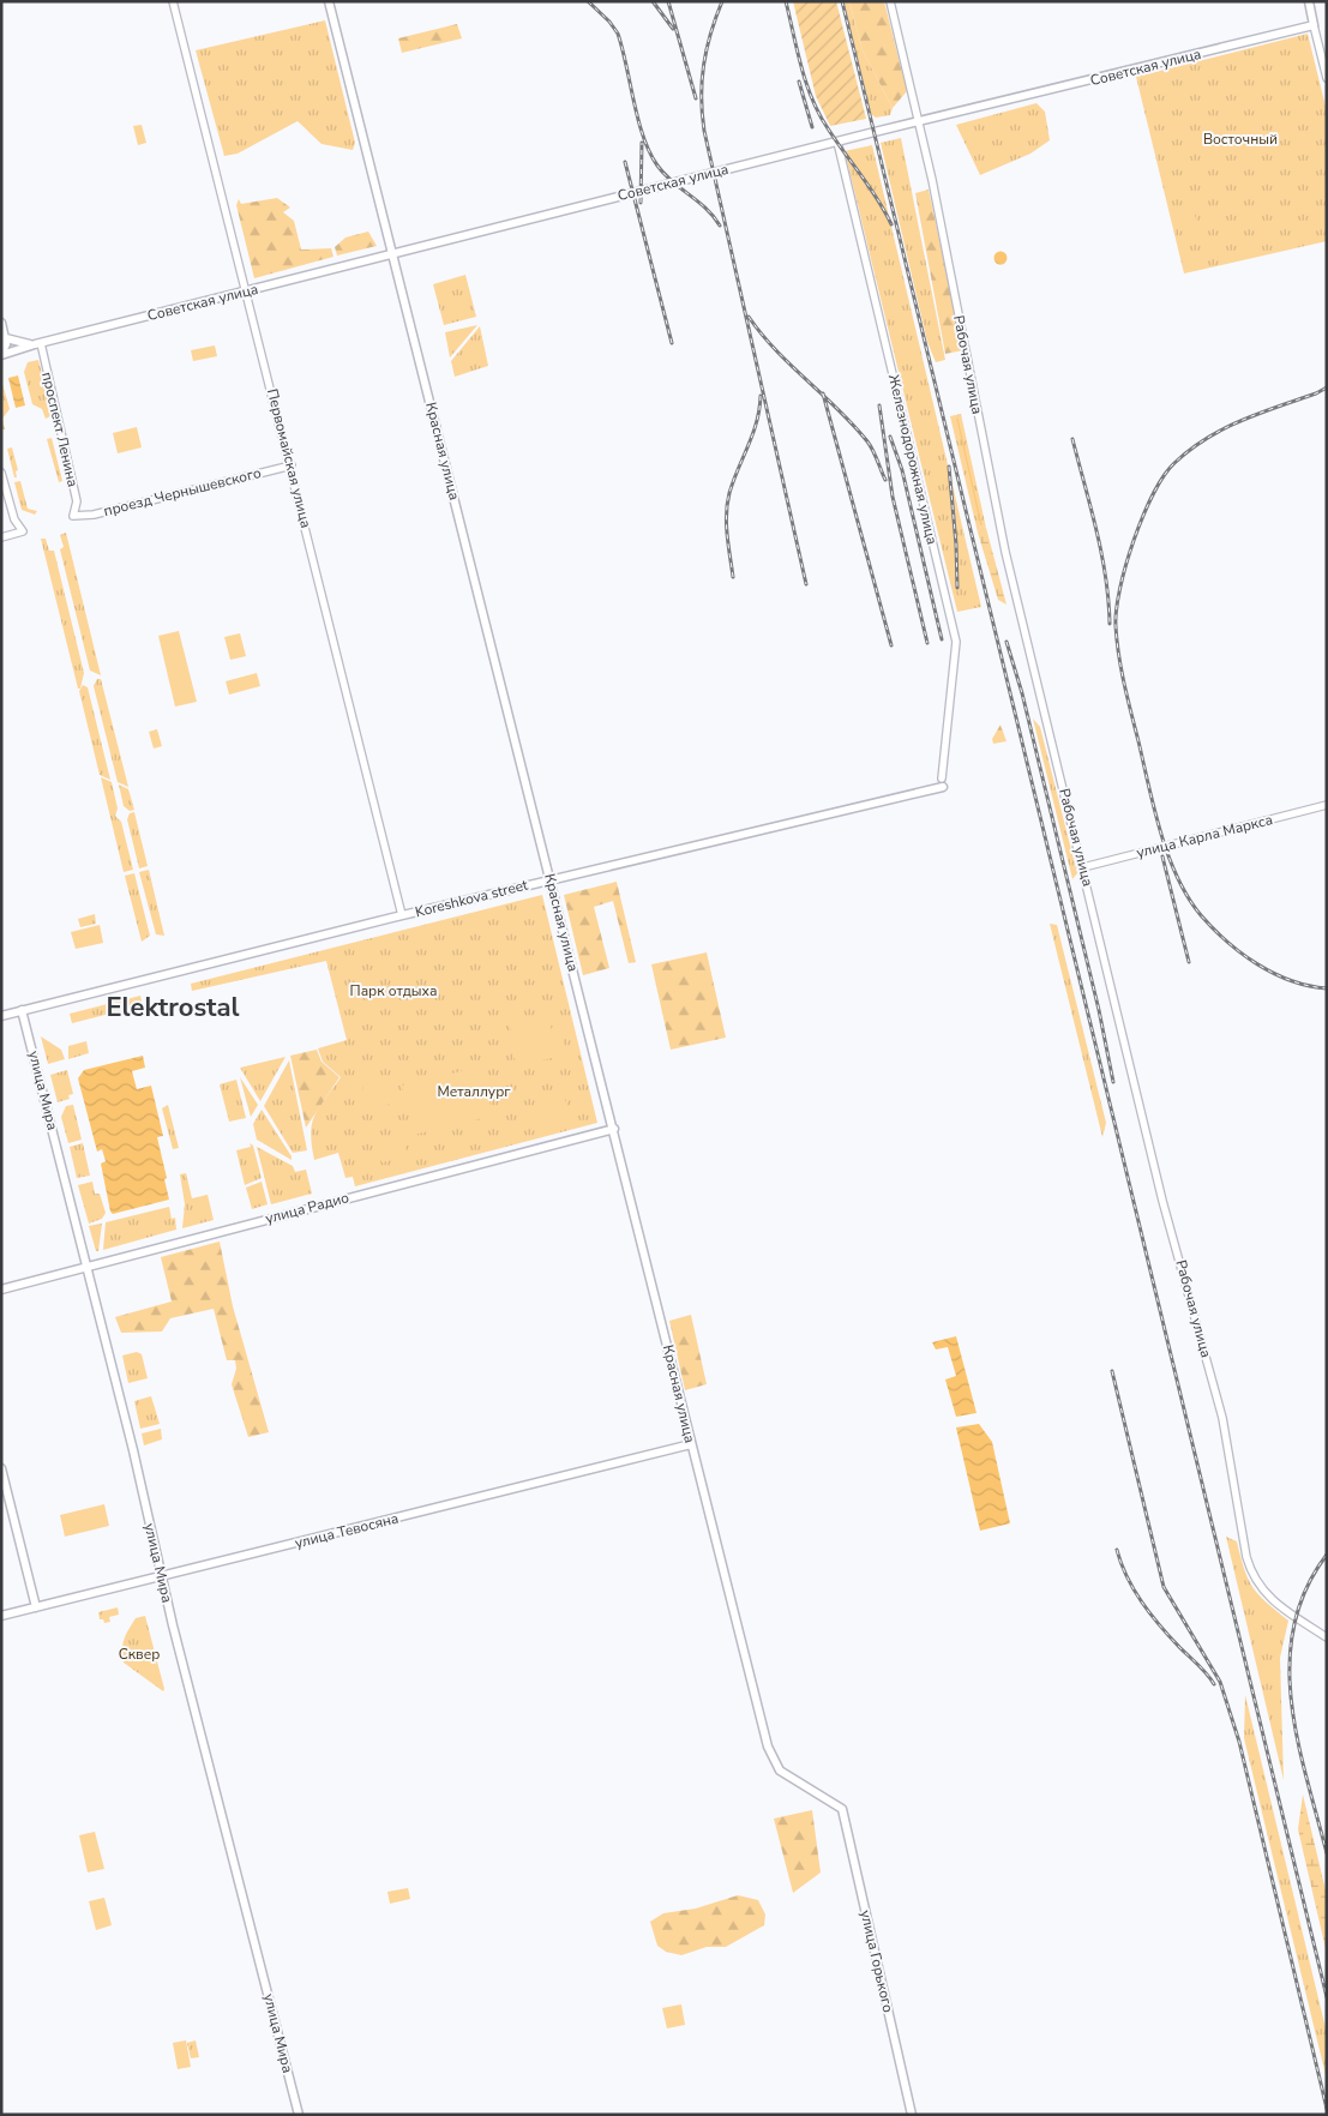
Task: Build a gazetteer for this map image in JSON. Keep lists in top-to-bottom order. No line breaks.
{"streets":{"main road":["Советская улица","Красная улица","Koreshkova street","улица Мира","улица Радио","улица Тевосяна","улица Горького"],"street":["Рабочая улица","проспект Ленина","Первомайская улица","Железнодорожная улица","проезд Чернышевского","улица Карла Маркса"]},"crossings":[["Советская улица","Рабочая улица"],["Советская улица","проспект Ленина"],["Советская улица","Красная улица"],["Советская улица","Первомайская улица"],["Советская улица","Железнодорожная улица"],["Рабочая улица","улица Карла Маркса"],["проспект Ленина","проезд Чернышевского"],["Красная улица","Koreshkova street"],["Красная улица","улица Радио"],["Красная улица","улица Тевосяна"],["Красная улица","улица Горького"],["Первомайская улица","проезд Чернышевского"],["Первомайская улица","Koreshkova street"],["Железнодорожная улица","Koreshkova street"],["Koreshkova street","улица Мира"],["улица Мира","улица Радио"],["улица Мира","улица Тевосяна"]],"districts":["Elektrostal"],"parks":["Восточный","Парк отдыха","Металлург","Сквер"]}
